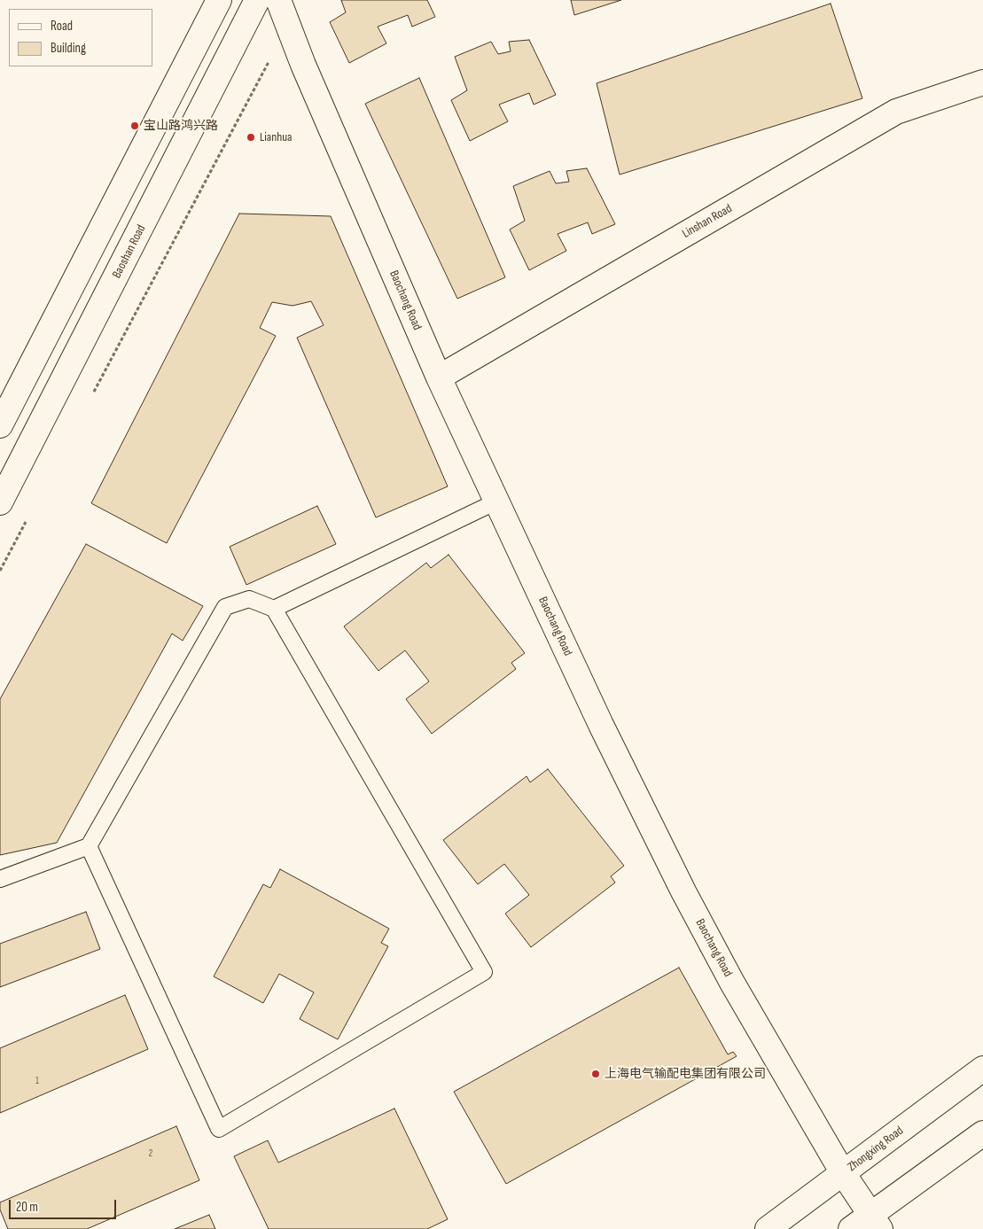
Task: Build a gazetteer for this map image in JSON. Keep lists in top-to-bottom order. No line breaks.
{"streets":{"street":["Linshan Road","Baoshan Road","Baochang Road","Zhongxing Road"]},"crossings":[["Linshan Road","Baochang Road"],["Baochang Road","Zhongxing Road"]],"places":["宝山路鸿兴路","Lianhua","上海电气输配电集团有限公司"],"house_numbers":["1","2"],"legend":["Road","Building"],"scale_bar":"20 m"}
